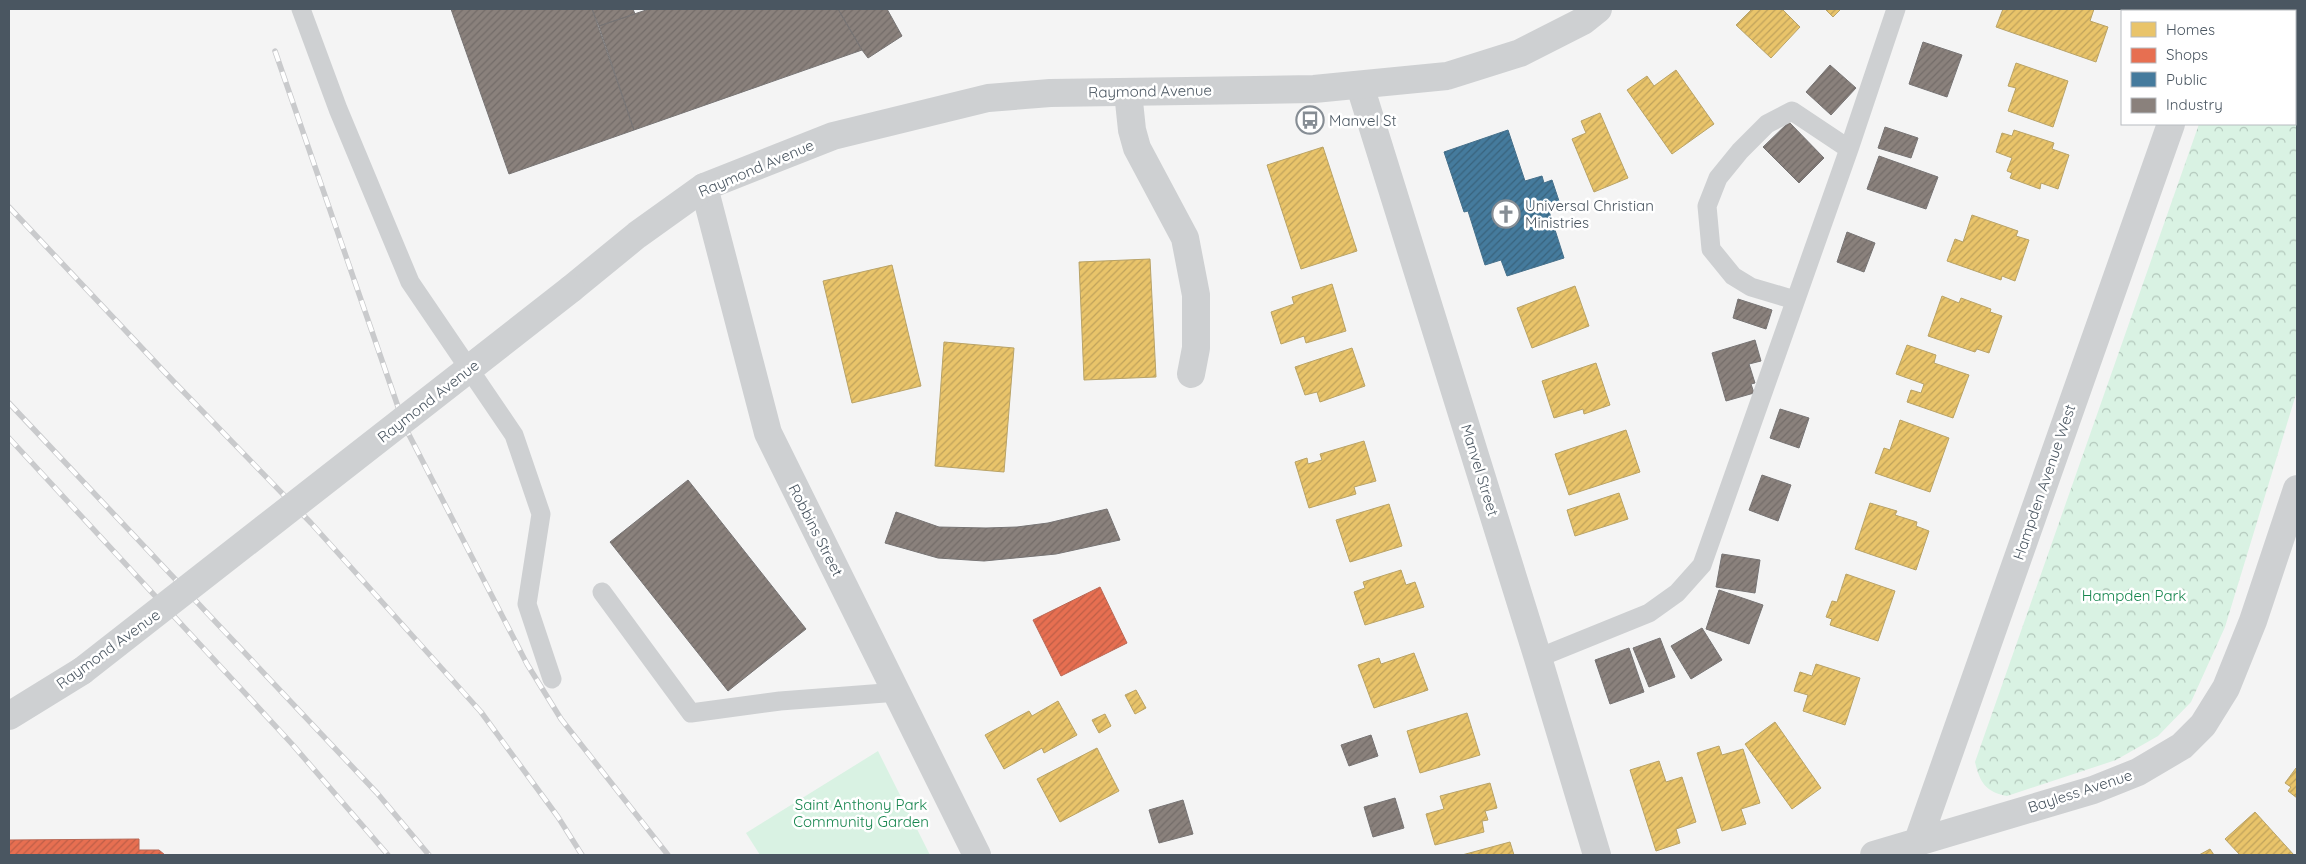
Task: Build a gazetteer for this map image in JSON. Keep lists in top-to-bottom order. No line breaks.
{"streets":{"street":["Raymond Avenue","Manvel Street","Hampden Avenue West","Robbins Street","Bayless Avenue"]},"crossings":[["Raymond Avenue","Manvel Street"],["Raymond Avenue","Robbins Street"],["Hampden Avenue West","Bayless Avenue"]],"parks":["Hampden Park","Saint Anthony Park Community Garden"],"places":{"bus stop":["Manvel St"],"church":["Universal Christian Ministries"]},"legend":["Homes","Shops","Public","Industry"]}
